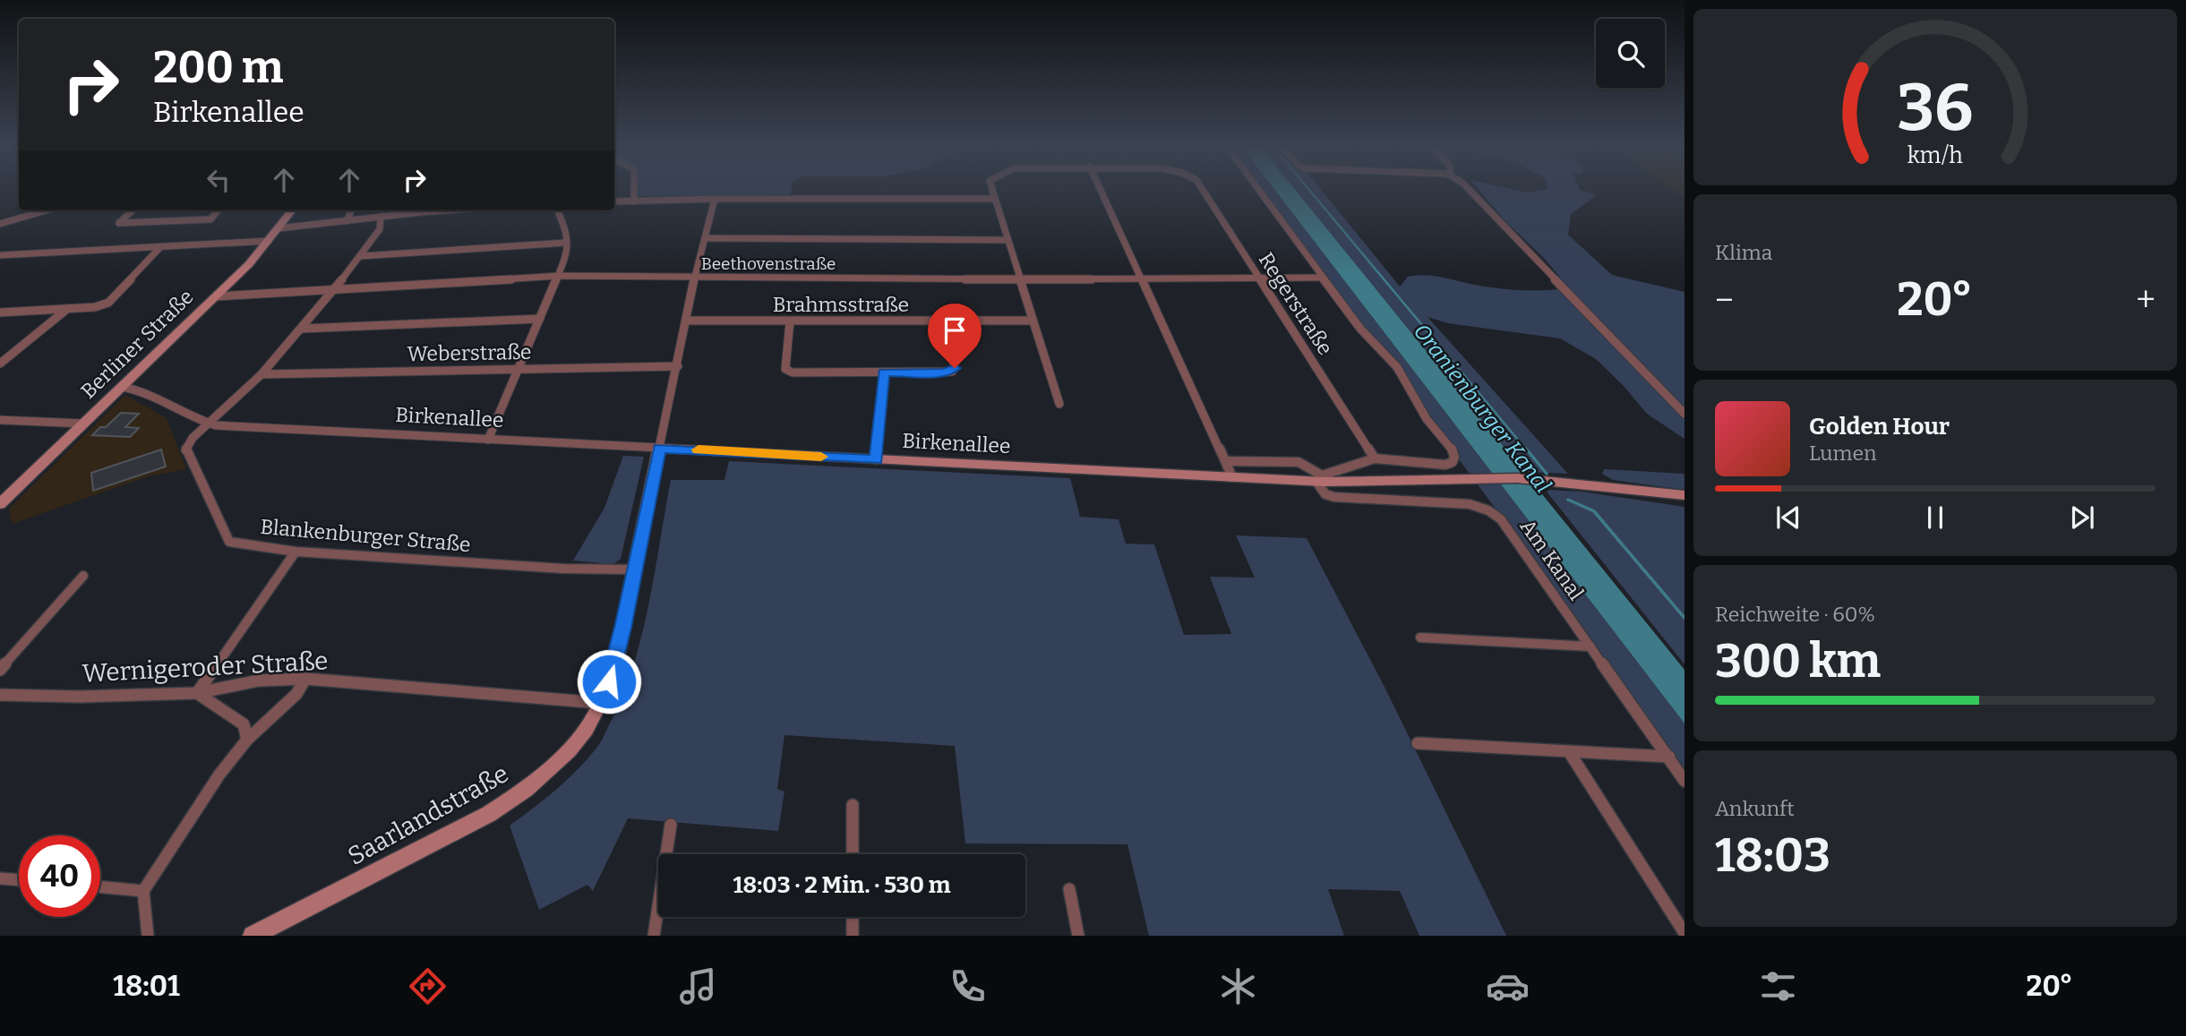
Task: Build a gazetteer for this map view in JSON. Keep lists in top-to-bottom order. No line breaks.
{"streets":{"street":["Beethovenstraße","Regerstraße","Brahmsstraße","Berliner Straße","Weberstraße","Birkenallee","Blankenburger Straße","Am Kanal","Wernigeroder Straße","Saarlandstraße"]},"crossings":[["Beethovenstraße","Regerstraße"],["Beethovenstraße","Berliner Straße"],["Berliner Straße","Birkenallee"],["Birkenallee","Blankenburger Straße"],["Birkenallee","Am Kanal"],["Birkenallee","Saarlandstraße"],["Blankenburger Straße","Saarlandstraße"],["Wernigeroder Straße","Saarlandstraße"]],"water":["Oranienburger Kanal"],"page":{"turn":["200 m","Birkenallee"],"tile":["Klima",["Reichweite · 60%","300 km"],["Ankunft","18:03"]],"heat":["−","20°","+"],"song":["Golden Hour","Lumen"],"limit":"40","trip":"18:03 · 2 Min. · 530 m","tabs":["18:01","20°"],"gauge":["36","km/h"]}}
